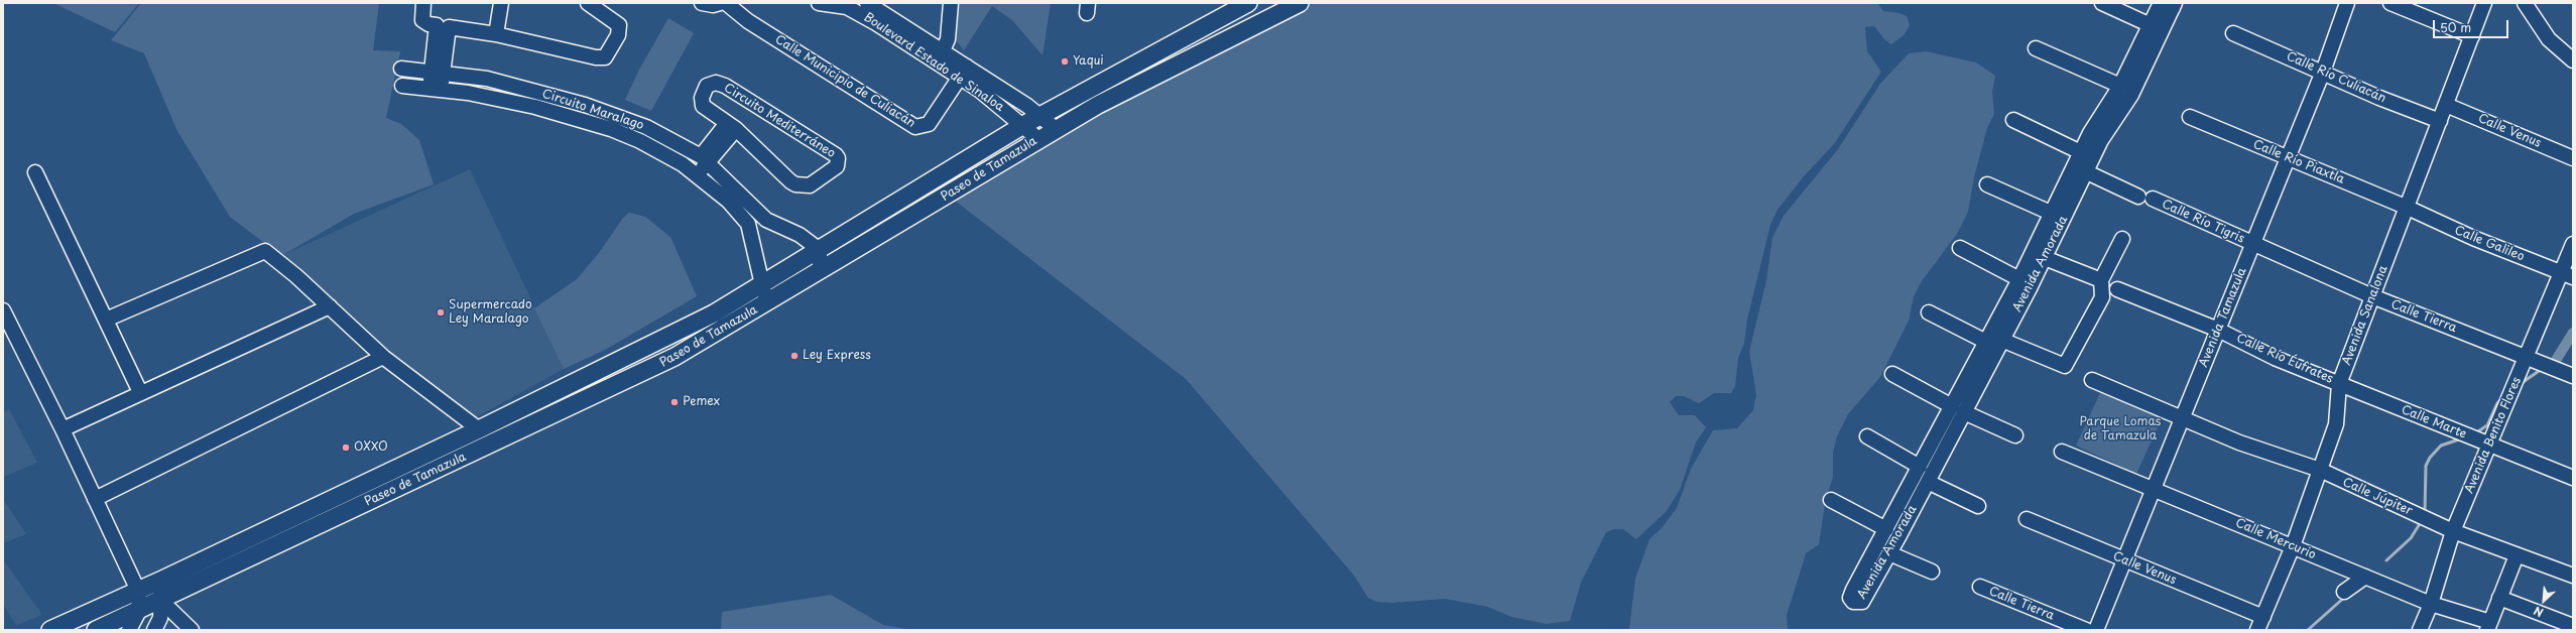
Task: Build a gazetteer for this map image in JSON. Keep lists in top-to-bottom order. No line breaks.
{"streets":{"main road":["Paseo de Tamazula"],"street":["Boulevard Estado de Sinaloa","Calle Río Culiacán","Calle Municipio de Culiacán","Circuito Maralago","Circuito Mediterráneo","Calle Venus","Calle Río Piaxtla","Calle Río Tigris","Calle Galileo","Avenida Amorada","Avenida Sanalona","Calle Tierra","Avenida Tamazula","Calle Río Éufrates","Calle Marte","Avenida Benito Flores","Calle Júpiter","Calle Mercurio"]},"crossings":[["Boulevard Estado de Sinaloa","Calle Municipio de Culiacán"],["Boulevard Estado de Sinaloa","Paseo de Tamazula"],["Calle Río Culiacán","Avenida Sanalona"],["Calle Río Culiacán","Avenida Tamazula"],["Circuito Maralago","Paseo de Tamazula"],["Calle Venus","Avenida Sanalona"],["Calle Venus","Avenida Tamazula"],["Calle Río Piaxtla","Calle Galileo"],["Calle Río Piaxtla","Avenida Sanalona"],["Calle Río Piaxtla","Avenida Tamazula"],["Calle Río Tigris","Avenida Amorada"],["Calle Río Tigris","Calle Tierra"],["Calle Río Tigris","Avenida Tamazula"],["Calle Galileo","Avenida Sanalona"],["Calle Galileo","Avenida Benito Flores"],["Avenida Sanalona","Calle Tierra"],["Avenida Sanalona","Calle Río Éufrates"],["Avenida Sanalona","Calle Marte"],["Avenida Sanalona","Calle Júpiter"],["Avenida Sanalona","Calle Mercurio"],["Calle Tierra","Avenida Tamazula"],["Calle Tierra","Avenida Benito Flores"],["Avenida Tamazula","Calle Río Éufrates"],["Avenida Tamazula","Calle Júpiter"],["Avenida Tamazula","Calle Mercurio"],["Calle Río Éufrates","Calle Marte"],["Calle Marte","Avenida Benito Flores"],["Avenida Benito Flores","Calle Júpiter"],["Avenida Benito Flores","Calle Mercurio"]],"parks":["Parque Lomas de Tamazula"],"places":["Yaqui","Supermercado Ley Maralago","Ley Express","Pemex","OXXO"],"scale_bar":"50 m","north":"bottom left"}
